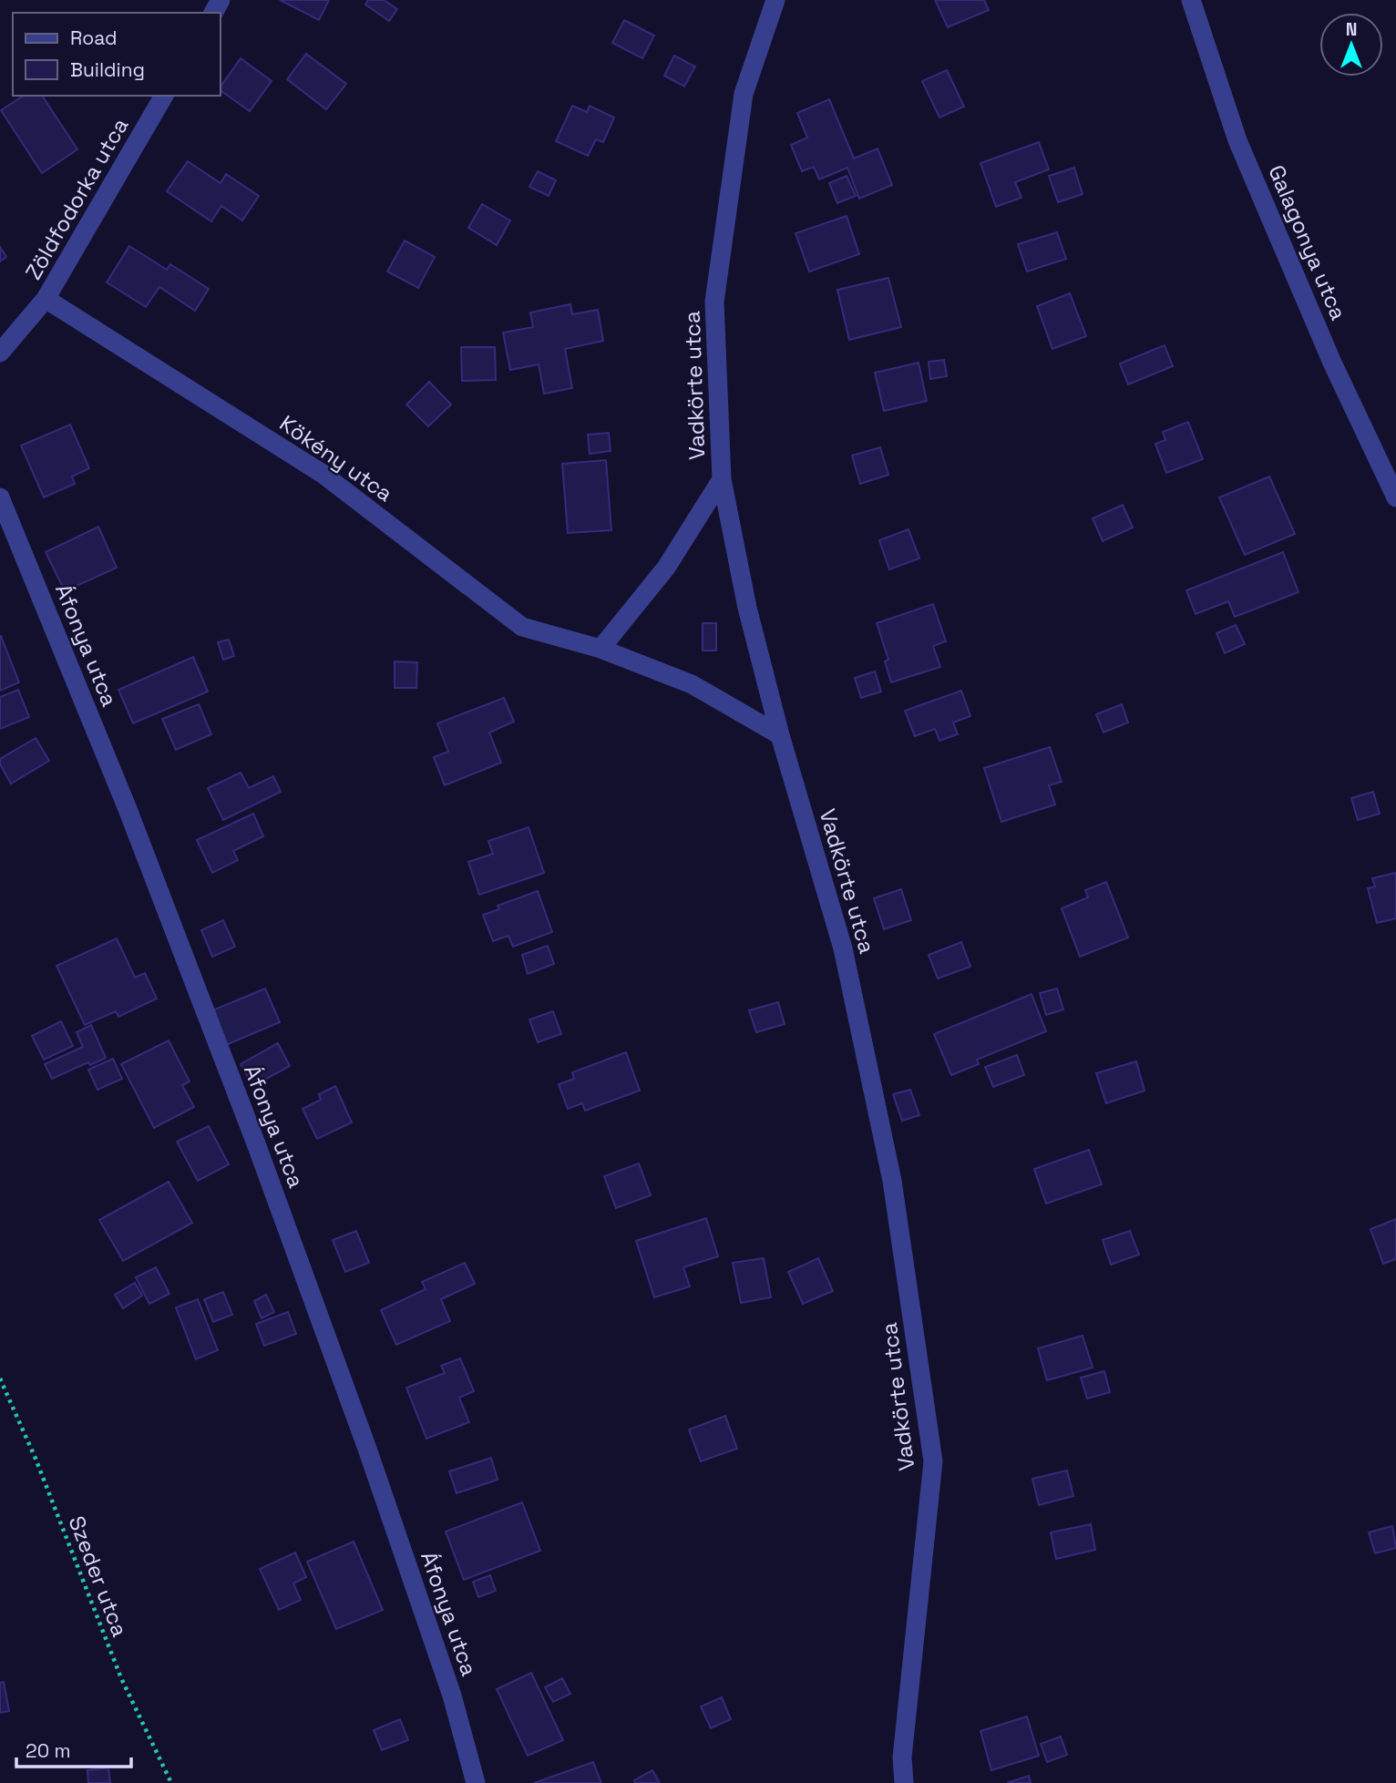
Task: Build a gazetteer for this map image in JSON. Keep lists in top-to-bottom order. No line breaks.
{"streets":{"street":["Zöldfodorka utca","Galagonya utca","Vadkörte utca","Kökény utca","Áfonya utca"],"path":["Szeder utca"]},"crossings":[["Zöldfodorka utca","Kökény utca"],["Vadkörte utca","Kökény utca"]],"legend":["Road","Building"],"scale_bar":"20 m","north":"top"}
